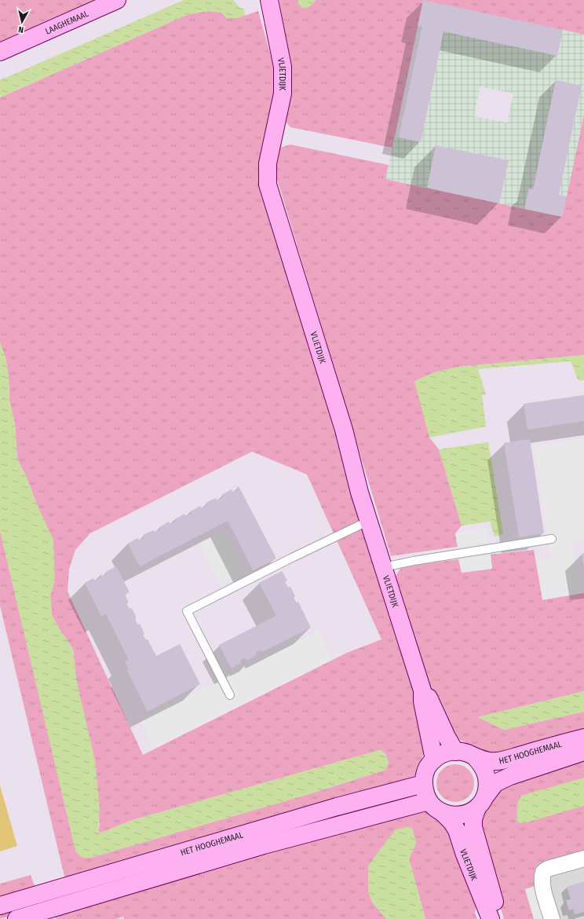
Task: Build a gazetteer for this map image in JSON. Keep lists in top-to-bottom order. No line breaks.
{"streets":{"street":["LAAGHEMAAL","VLIETDIJK","HET HOOGHEMAAL"]},"crossings":[["VLIETDIJK","HET HOOGHEMAAL"]],"north":"bottom"}
